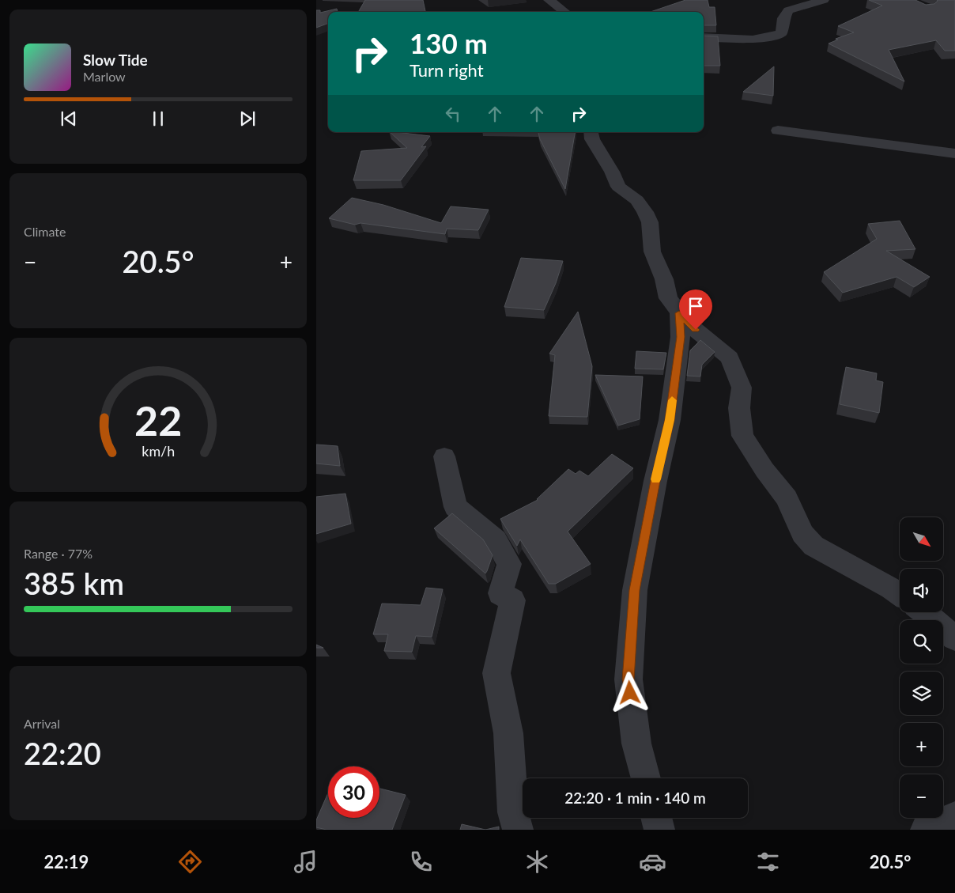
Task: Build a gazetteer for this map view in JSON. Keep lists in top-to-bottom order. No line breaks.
{"north":"bottom right","page":{"turn":["130 m","Turn right"],"song":["Slow Tide","Marlow"],"tile":["Climate",["Range · 77%","385 km"],["Arrival","22:20"]],"heat":["−","20.5°","+"],"map_buttons":["+","−"],"limit":"30","trip":"22:20 · 1 min · 140 m","tabs":["22:19","20.5°"],"gauge":["22","km/h"]}}
